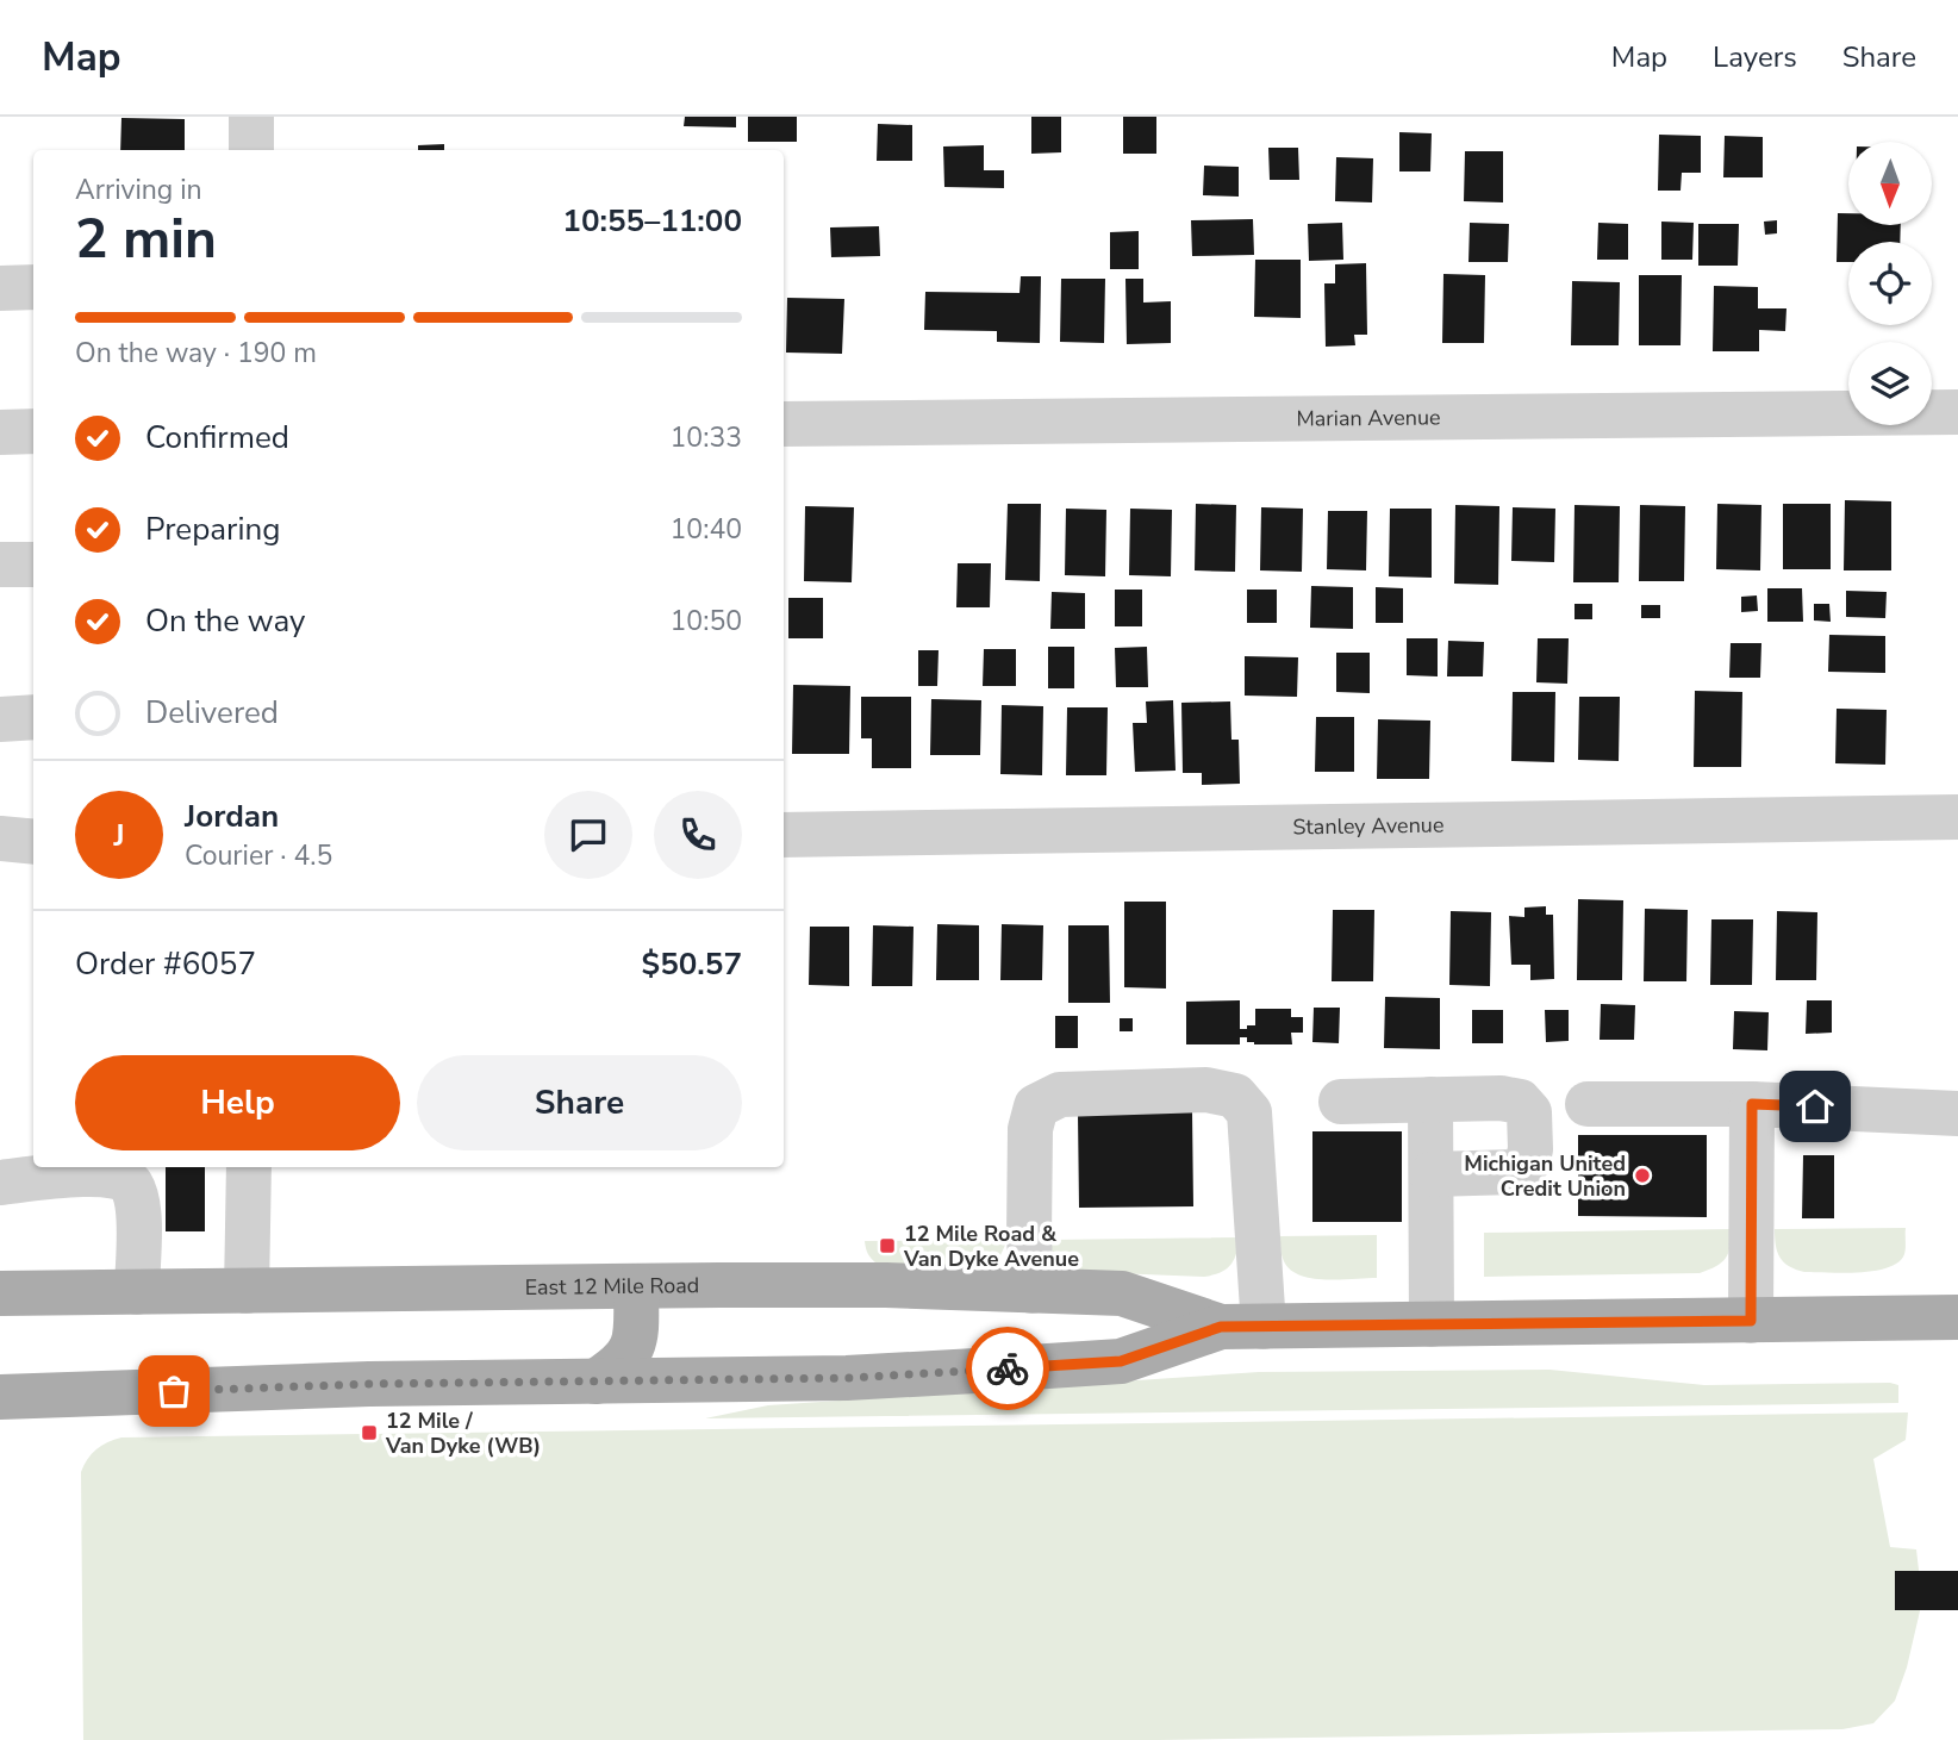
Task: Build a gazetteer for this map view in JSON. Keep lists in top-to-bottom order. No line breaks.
{"streets":{"main road":["East 12 Mile Road"],"street":["Marian Avenue","Stanley Avenue"]},"places":{"other":["Michigan United Credit Union"],"transit":["12 Mile Road & Van Dyke Avenue","12 Mile / Van Dyke (WB)"]},"north":"bottom","page":{"header":"Map","nav":["Map","Layers","Share"],"heading":["2 min","Arriving in","10:55–11:00"],"panel":["Jordan","Courier · 4.5","Order #6057","$50.57"],"bar":"On the way · 190 m","list":[["Confirmed","10:33"],["Preparing","10:40"],["On the way","10:50"],"Delivered"],"round":"J","buttons":["Help","Share"]}}
